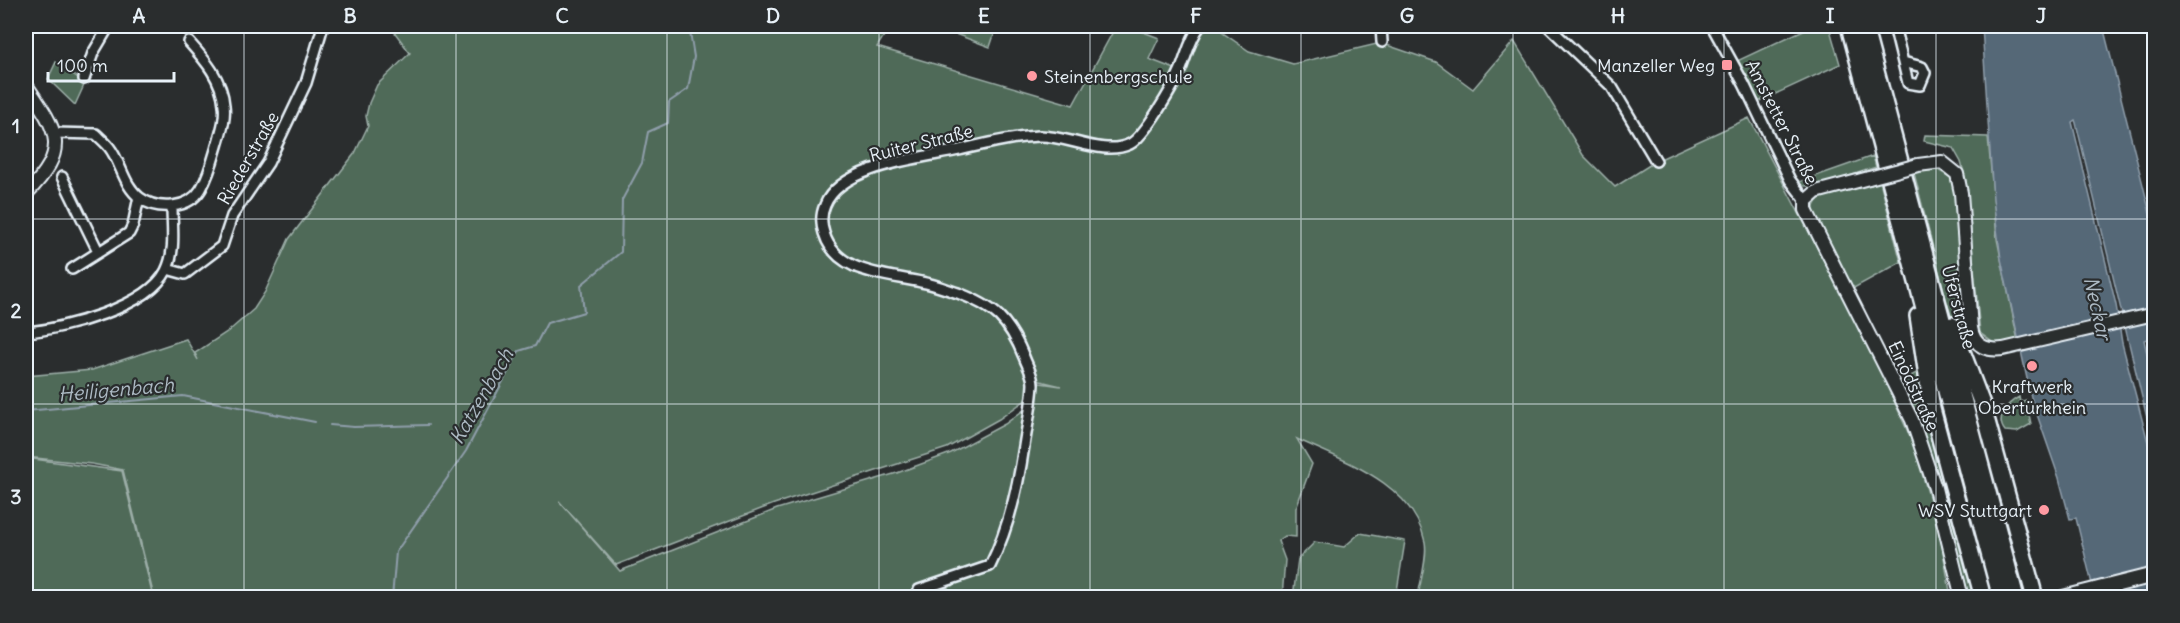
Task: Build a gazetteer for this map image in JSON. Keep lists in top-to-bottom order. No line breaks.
{"streets":{"highway":["Uferstraße"],"street":["Amstetter Straße","Ruiter Straße","Riederstraße","Einödstraße"]},"crossings":[["Amstetter Straße","Einödstraße"]],"water":["Neckar","Heiligenbach","Katzenbach"],"places":{"transit":["Manzeller Weg"],"other":["Steinenbergschule","Kraftwerk Obertürkhein","WSV Stuttgart"]},"scale_bar":"100 m","grid":{"columns":["A","B","C","D","E","F","G","H","I","J"],"rows":["1","2","3"]}}
